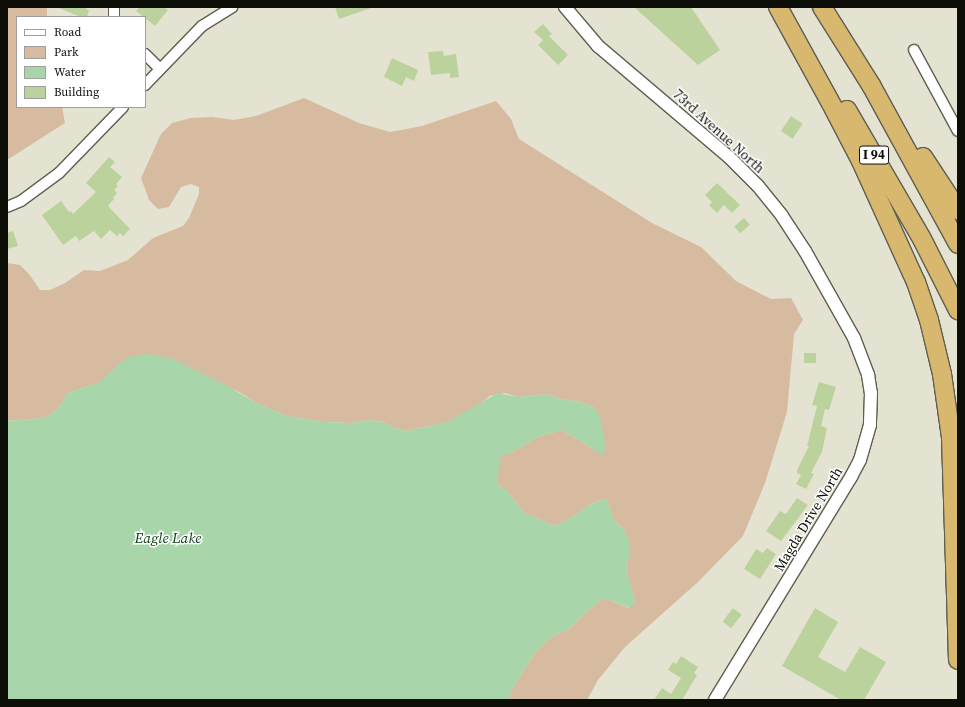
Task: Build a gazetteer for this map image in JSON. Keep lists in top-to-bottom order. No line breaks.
{"streets":{"highway":["I 94"],"street":["73rd Avenue North","Magda Drive North"]},"crossings":[["73rd Avenue North","Magda Drive North"]],"water":["Eagle Lake"],"legend":["Road","Park","Water","Building"]}
